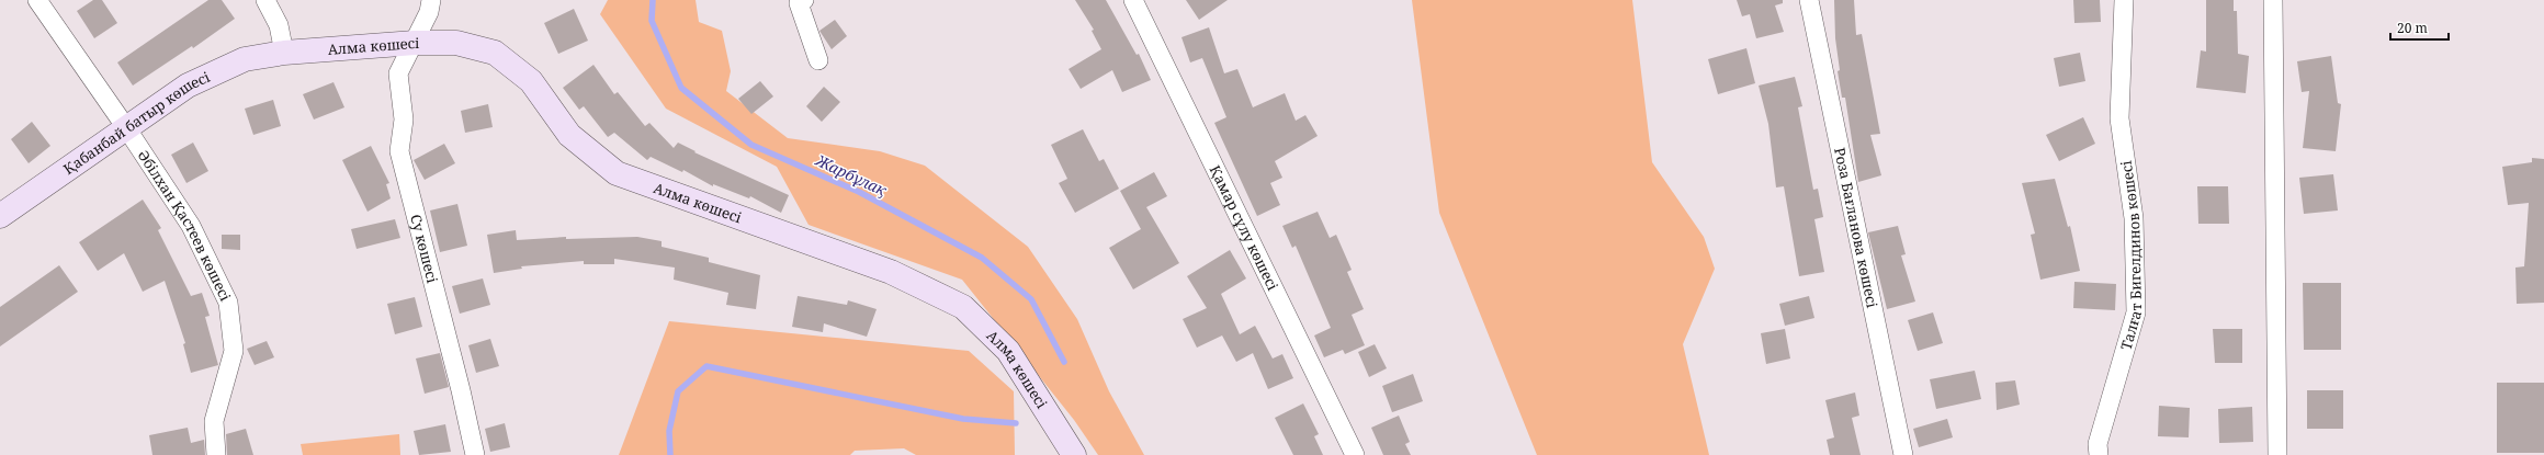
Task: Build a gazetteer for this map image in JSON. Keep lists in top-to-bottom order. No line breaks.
{"streets":{"street":["Алма көшесі","Қабанбай батыр көшесі","Әбілхан Қастеев көшесі","Қамар сұлу көшесі","Роза Бағланова көшесі","Су көшесі","Талғат Бигелдинов көшесі"]},"crossings":[["Алма көшесі","Қабанбай батыр көшесі"],["Алма көшесі","Су көшесі"],["Қабанбай батыр көшесі","Әбілхан Қастеев көшесі"]],"water":["Жарбұлақ"],"scale_bar":"20 m"}
